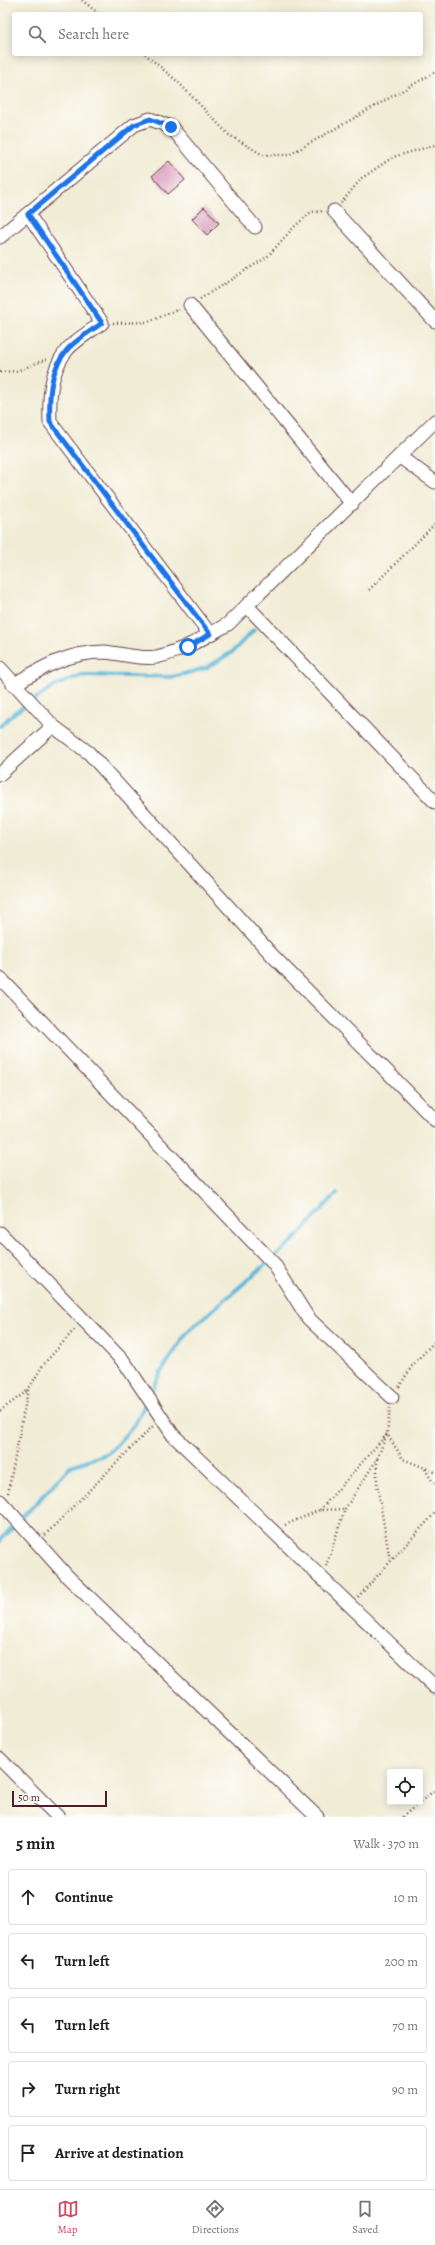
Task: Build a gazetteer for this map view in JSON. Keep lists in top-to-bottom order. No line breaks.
{"scale_bar":"50 m","page":{"search":"Search here","scale":"50 m","heading":["5 min","Walk · 370 m"],"list":[["Continue","10 m"],["Turn left","200 m"],["Turn left","70 m"],["Turn right","90 m"],"Arrive at destination"],"nav":["Map","Directions","Saved"]}}
